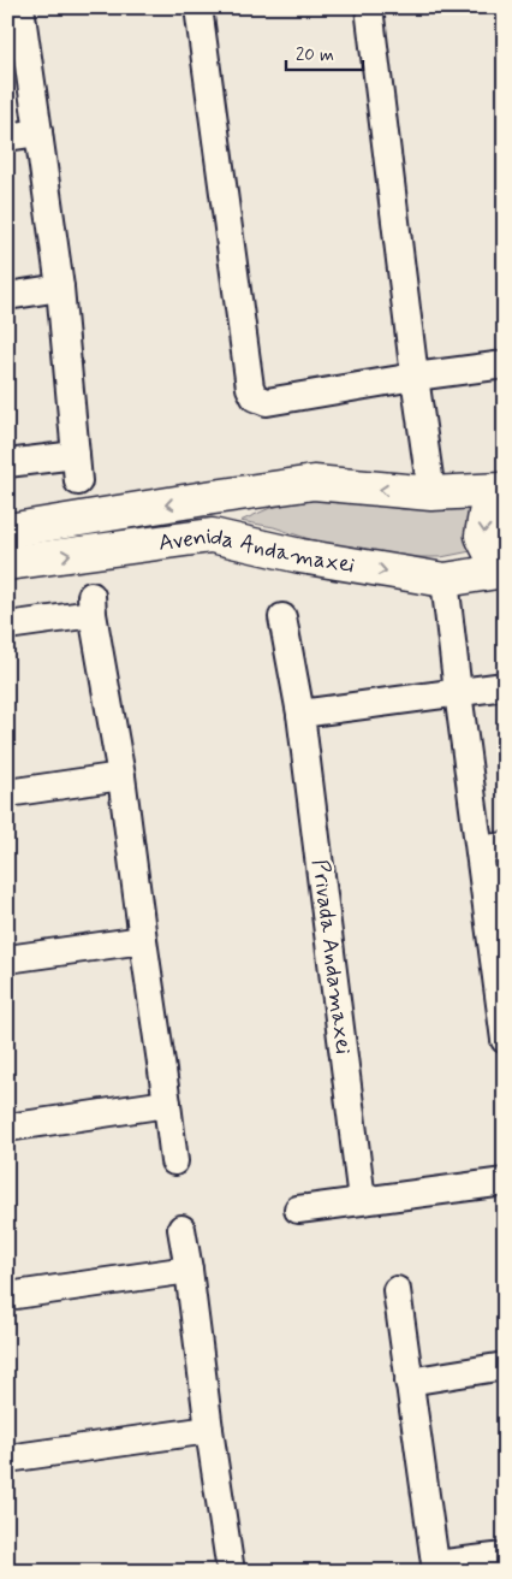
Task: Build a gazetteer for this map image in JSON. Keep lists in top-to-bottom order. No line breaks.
{"streets":{"street":["Avenida Andamaxei","Privada Andamaxei"]},"scale_bar":"20 m"}
